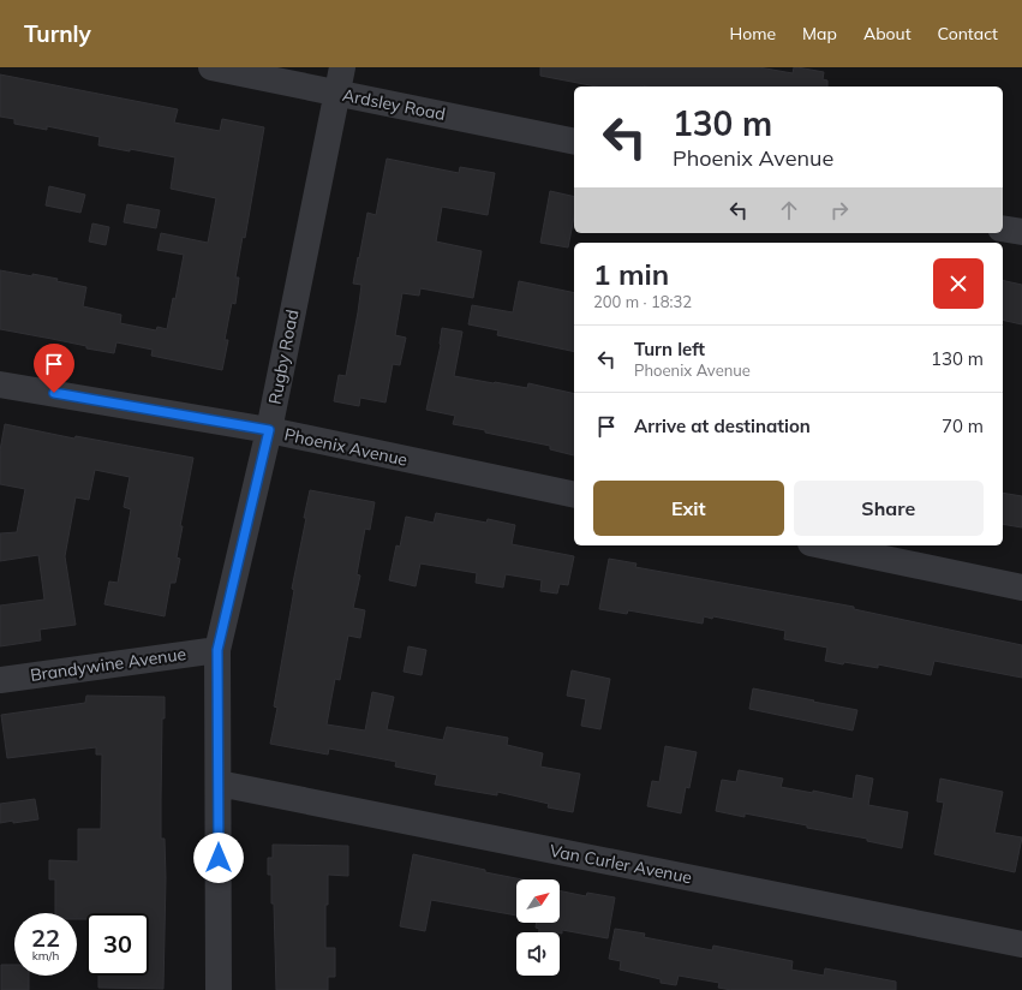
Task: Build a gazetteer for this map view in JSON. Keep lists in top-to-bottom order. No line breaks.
{"streets":{"street":["Ardsley Road","Rugby Road","Phoenix Avenue","Brandywine Avenue","Van Curler Avenue"]},"crossings":[["Ardsley Road","Rugby Road"],["Rugby Road","Phoenix Avenue"],["Rugby Road","Brandywine Avenue"],["Rugby Road","Van Curler Avenue"]],"north":"top right","page":{"header":"Turnly","nav":["Home","Map","About","Contact"],"turn":["130 m","Phoenix Avenue"],"heading":["1 min","200 m · 18:32"],"list":[{"name":"Turn left","note":"Phoenix Avenue","value":"130 m"},{"name":"Arrive at destination","value":"70 m"}],"buttons":["Exit","Share"],"speed":"22 km/h","limit":"30"}}
